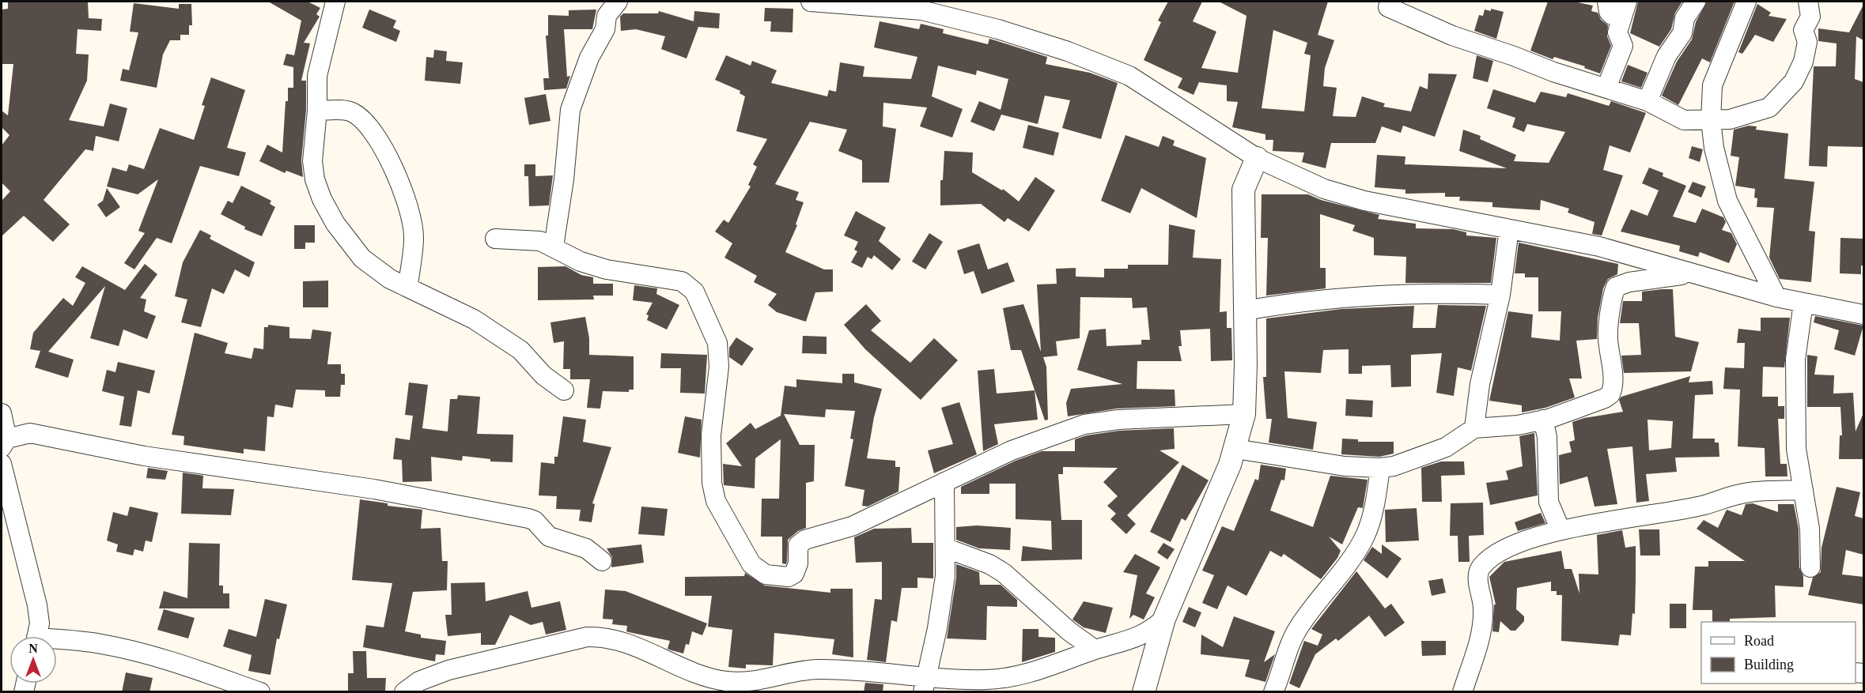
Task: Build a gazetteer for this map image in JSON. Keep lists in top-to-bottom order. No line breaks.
{"legend":["Road","Building"],"north":"top"}
